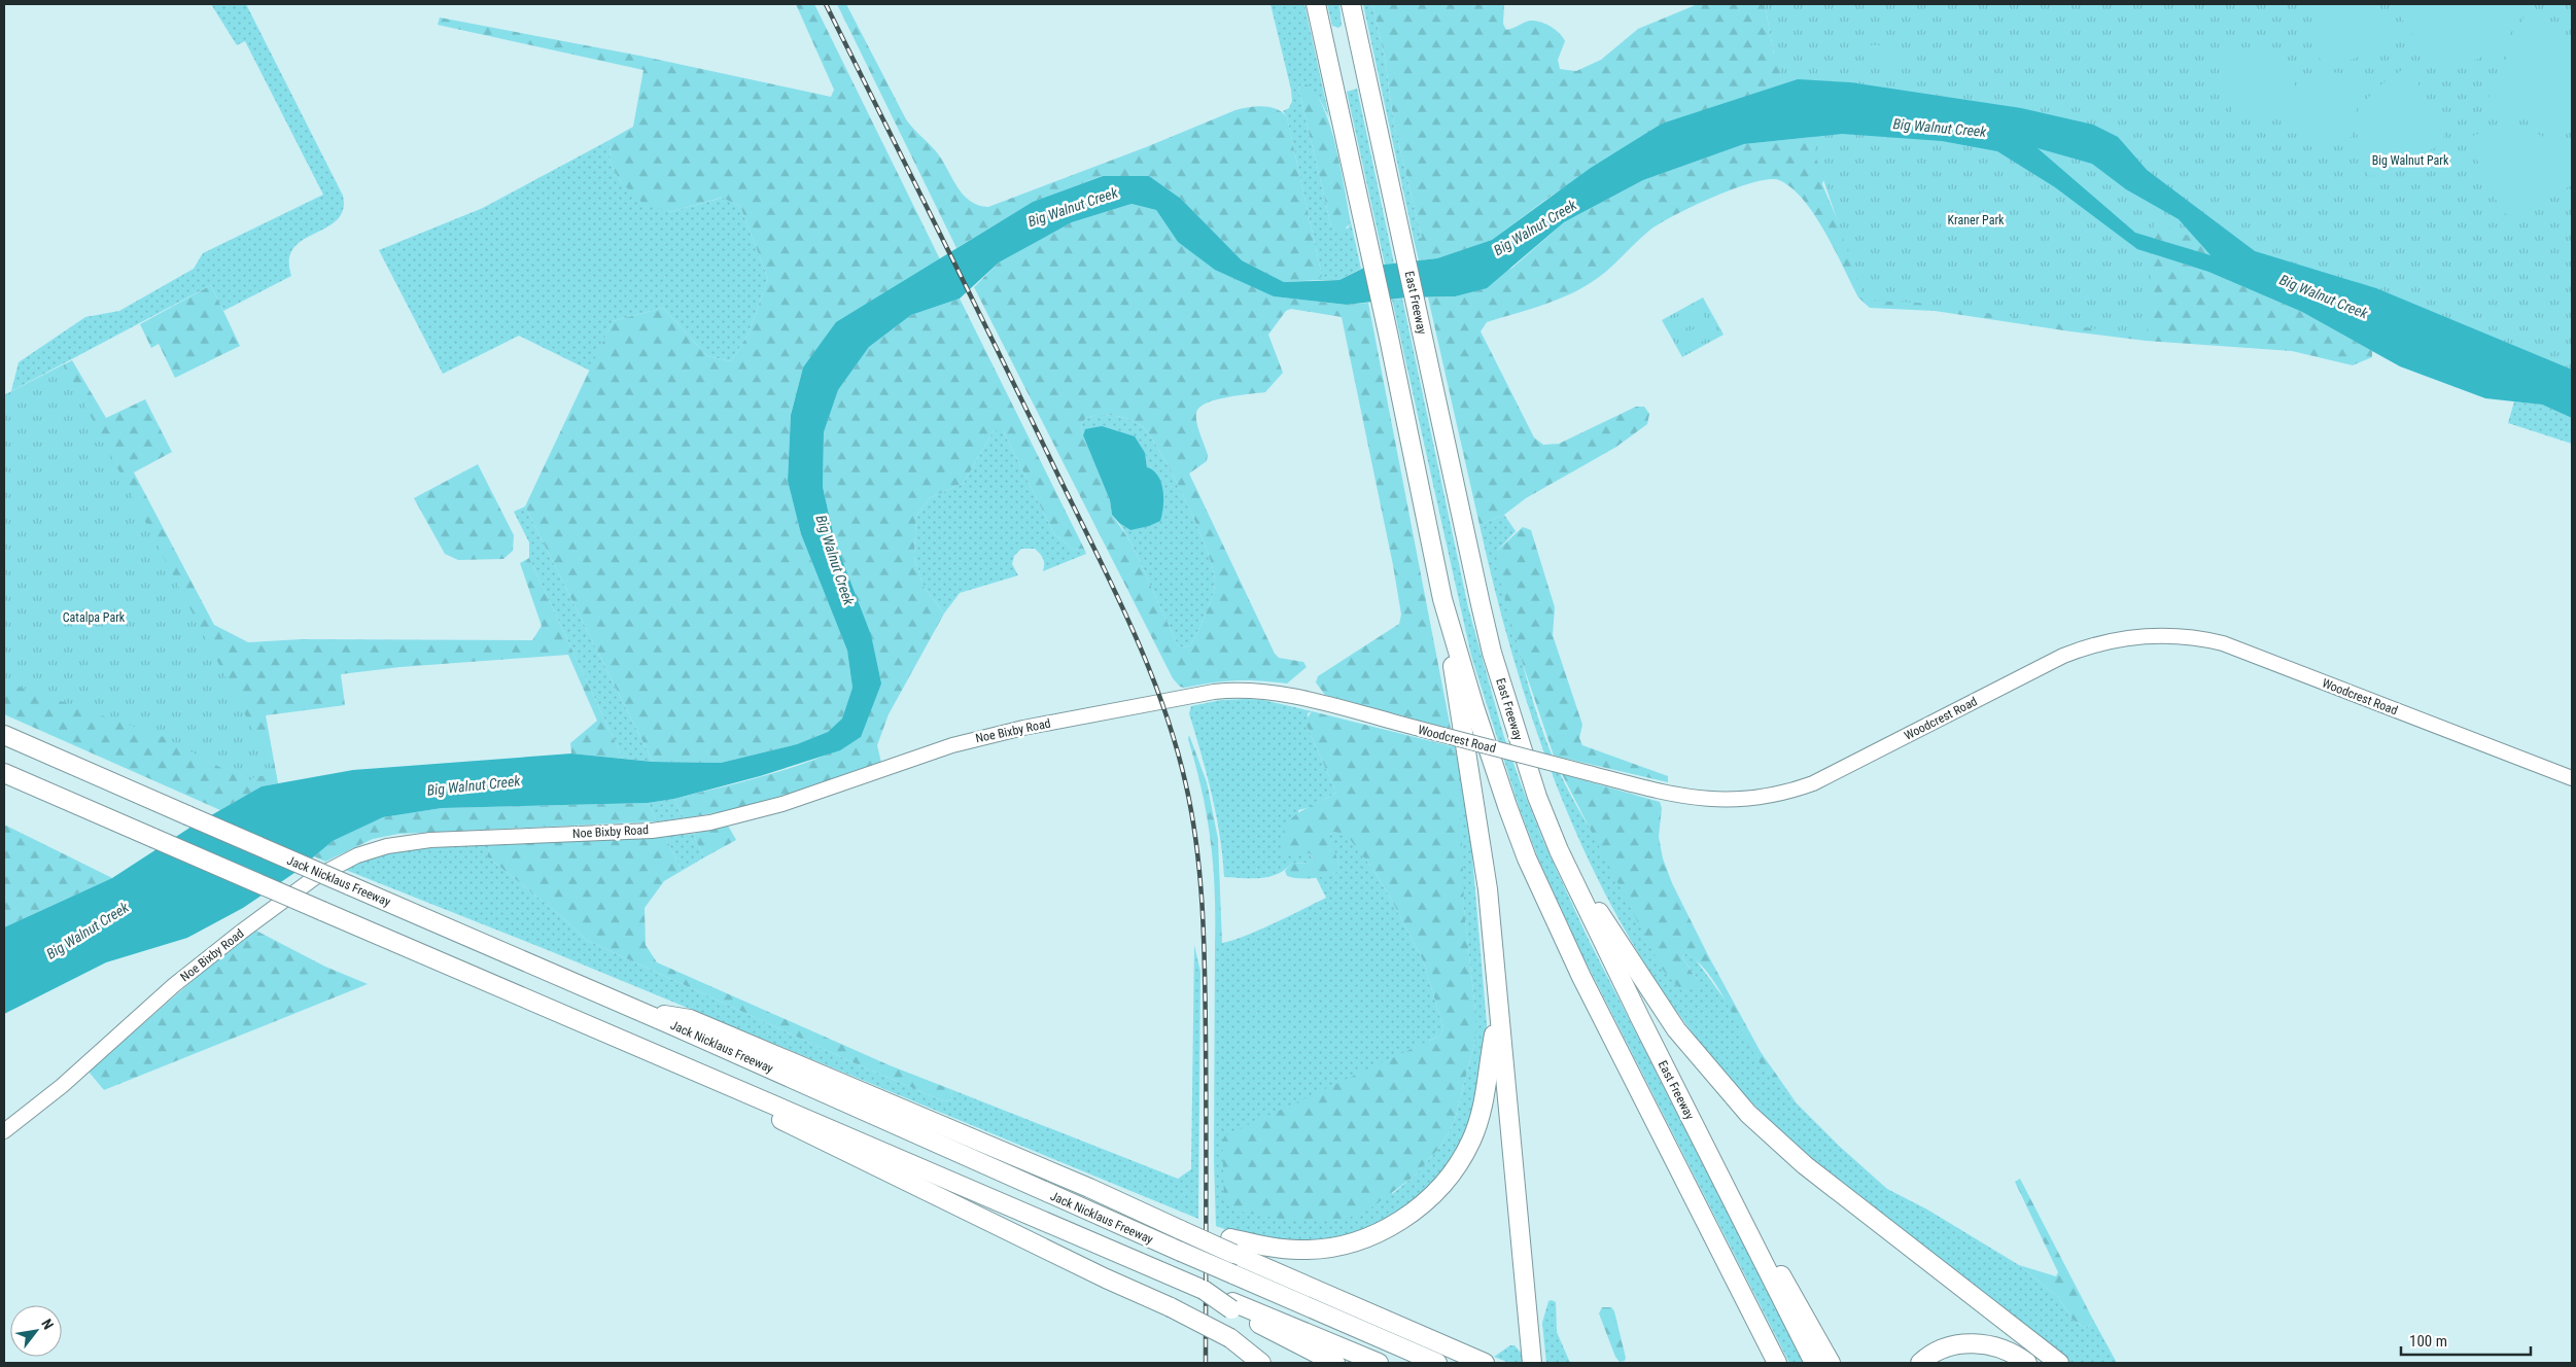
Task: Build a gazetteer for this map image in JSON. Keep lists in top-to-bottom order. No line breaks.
{"streets":{"highway":["East Freeway","Jack Nicklaus Freeway"],"street":["Woodcrest Road","Noe Bixby Road"]},"crossings":[["Woodcrest Road","Noe Bixby Road"]],"water":["Big Walnut Creek"],"parks":["Big Walnut Park","Kraner Park","Catalpa Park"],"scale_bar":"100 m","north":"top right"}
